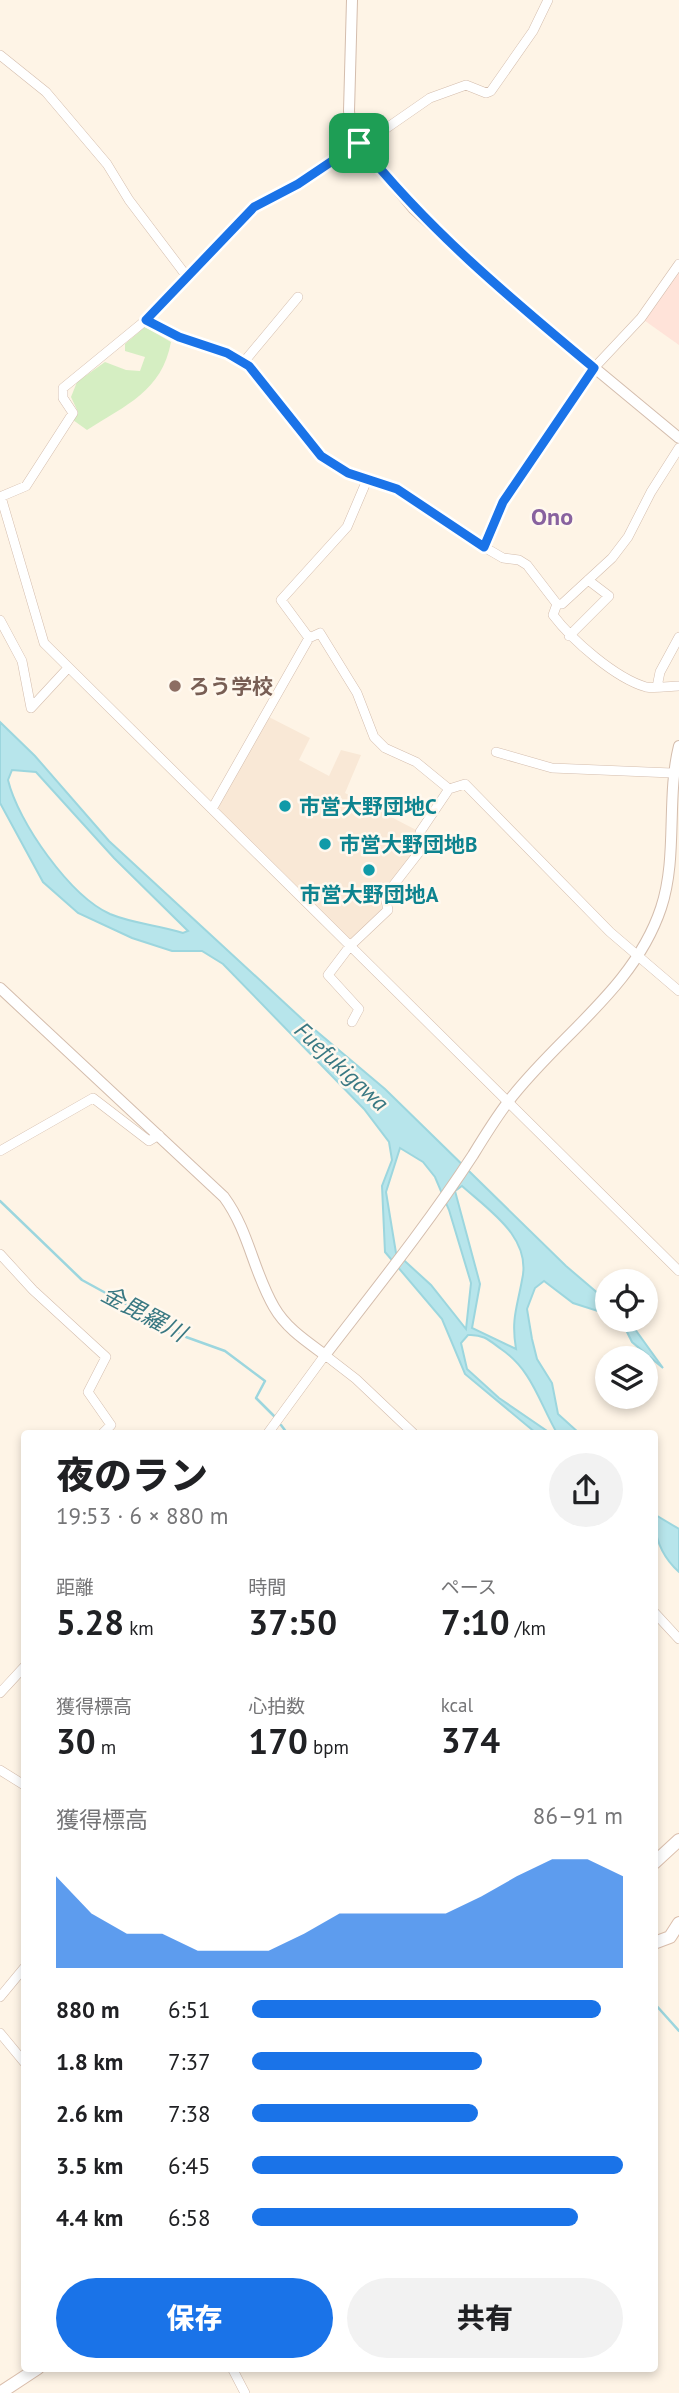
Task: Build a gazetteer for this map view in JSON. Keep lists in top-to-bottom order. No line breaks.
{"districts":["Ono"],"water":["Fuefukigawa","金毘羅川"],"places":["ろう学校","市営大野団地C","市営大野団地B","市営大野団地A"],"page":{"heading":["夜のラン","19:53 · 6 × 880 m"],"stats":[["距離","5.28 km"],["時間","37:50"],["ペース","7:10 /km"],["獲得標高","30 m"],["心拍数","170 bpm"],["kcal","374"]],"chart":["獲得標高","86–91 m"],"list":[{"name":"880 m","note":"6:51"},{"name":"1.8 km","note":"7:37"},{"name":"2.6 km","note":"7:38"},{"name":"3.5 km","note":"6:45"},{"name":"4.4 km","note":"6:58"}],"buttons":["保存","共有"]}}
